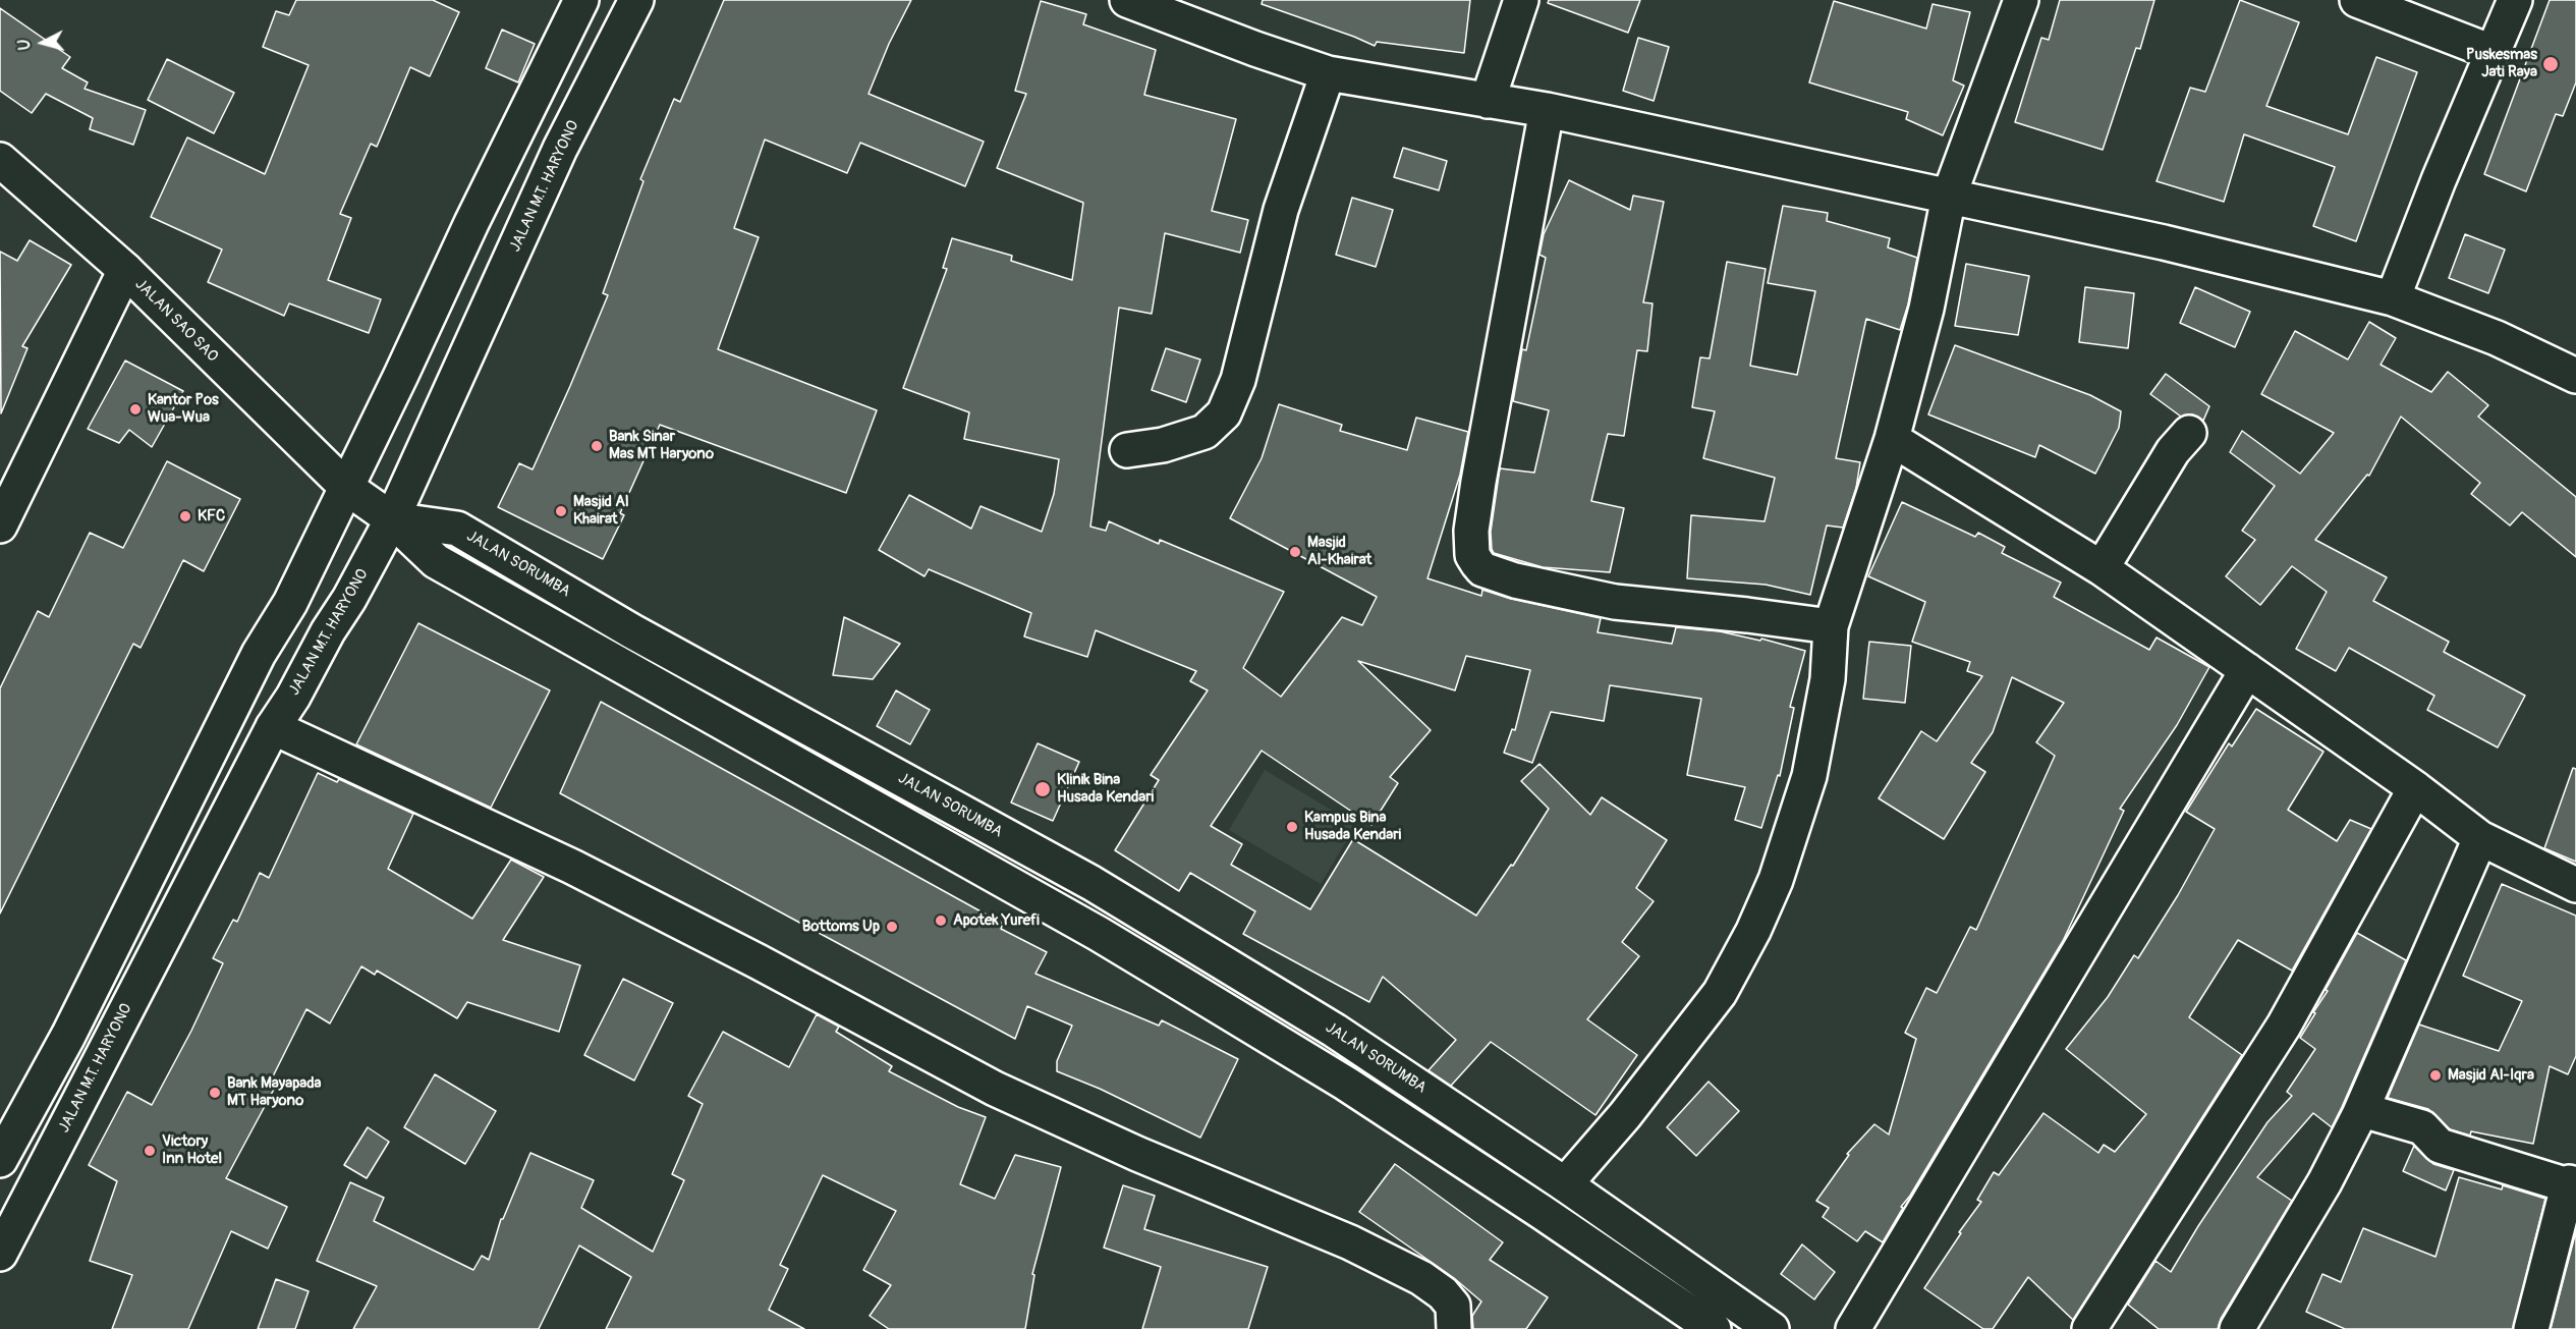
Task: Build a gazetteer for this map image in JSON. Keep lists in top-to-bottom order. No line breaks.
{"streets":{"main road":["JALAN M.T. HARYONO","JALAN SAO SAO","JALAN SORUMBA"]},"crossings":[["JALAN M.T. HARYONO","JALAN SAO SAO"],["JALAN M.T. HARYONO","JALAN SORUMBA"],["JALAN SAO SAO","JALAN SORUMBA"]],"places":["Puskesmas Jati Raya","Kantor Pos Wua-Wua","Bank Sinar Mas MT Haryono","Masjid Al Khairat","KFC","Masjid Al-Khairat","Klinik Bina Husada Kendari","Kampus Bina Husada Kendari","Apotek Yurefi","Bottoms Up","Masjid Al-Iqra","Bank Mayapada MT Haryono","Victory Inn Hotel"],"north":"left"}
